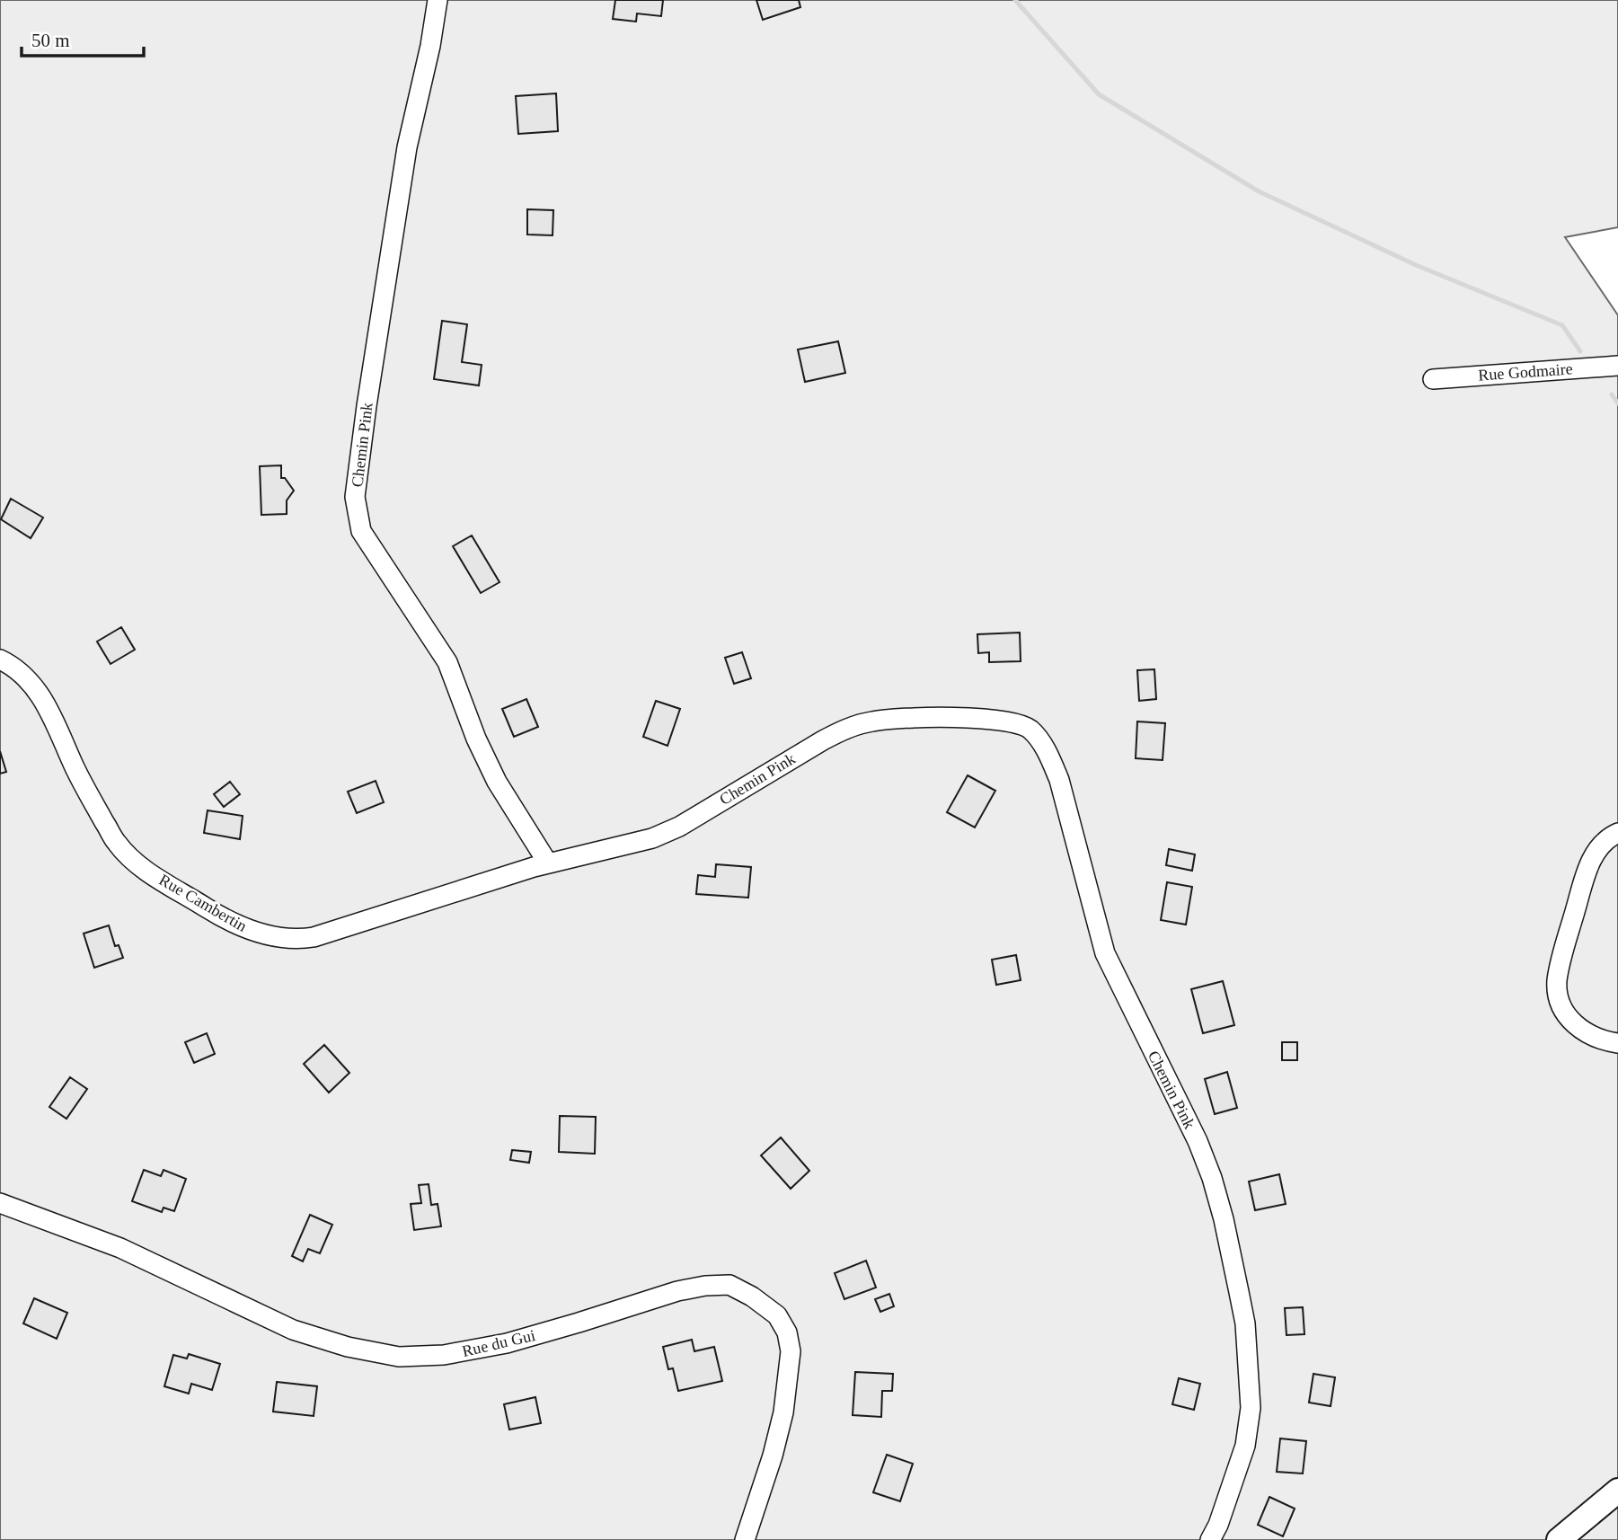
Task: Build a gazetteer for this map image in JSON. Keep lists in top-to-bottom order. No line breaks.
{"streets":{"street":["Rue Godmaire","Chemin Pink","Rue Cambertin","Rue du Gui"]},"crossings":[["Chemin Pink","Rue Cambertin"]],"scale_bar":"50 m"}
